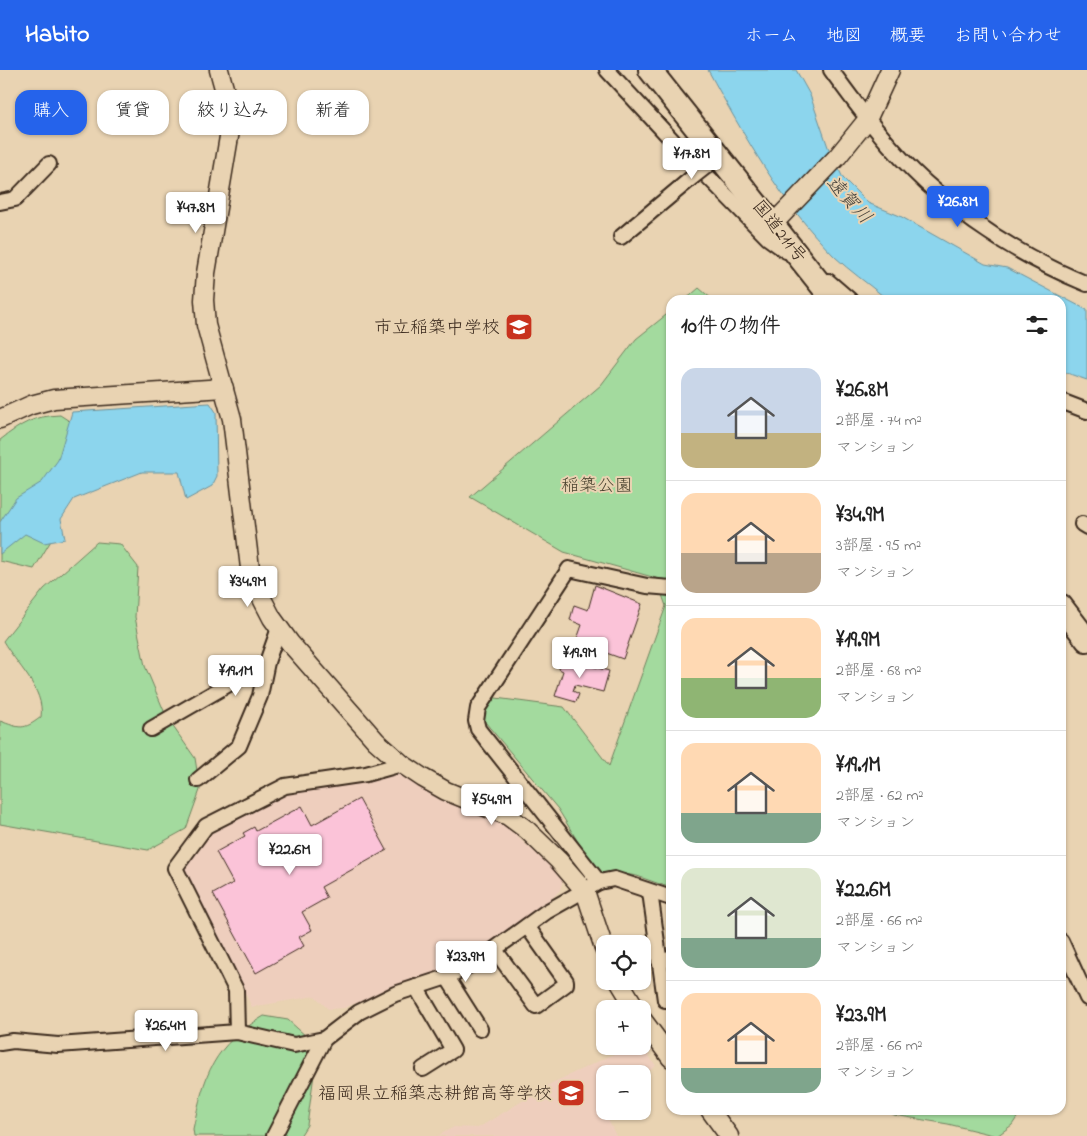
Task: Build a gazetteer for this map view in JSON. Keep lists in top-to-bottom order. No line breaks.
{"streets":{"highway":["国道211号"]},"water":["遠賀川"],"parks":["稲築公園"],"places":{"school or university":["市立稲築中学校","福岡県立稲築志耕館高等学校"]},"page":{"header":"Habito","nav":["ホーム","地図","概要","お問い合わせ"],"chip":["購入","賃貸","絞り込み","新着"],"price":["¥17.8M","¥26.8M","¥47.8M","¥34.9M","¥19.9M","¥19.1M","¥54.9M","¥22.6M","¥23.9M","¥26.4M"],"heading":"10件の物件","list":[{"name":"¥26.8M","note":"2部屋 · 74 m² · マンション"},{"name":"¥34.9M","note":"3部屋 · 95 m² · マンション"},{"name":"¥19.9M","note":"2部屋 · 68 m² · マンション"},{"name":"¥19.1M","note":"2部屋 · 62 m² · マンション"},{"name":"¥22.6M","note":"2部屋 · 66 m² · マンション"},{"name":"¥23.9M","note":"2部屋 · 66 m² · マンション"}],"map_buttons":["+","−"]}}
